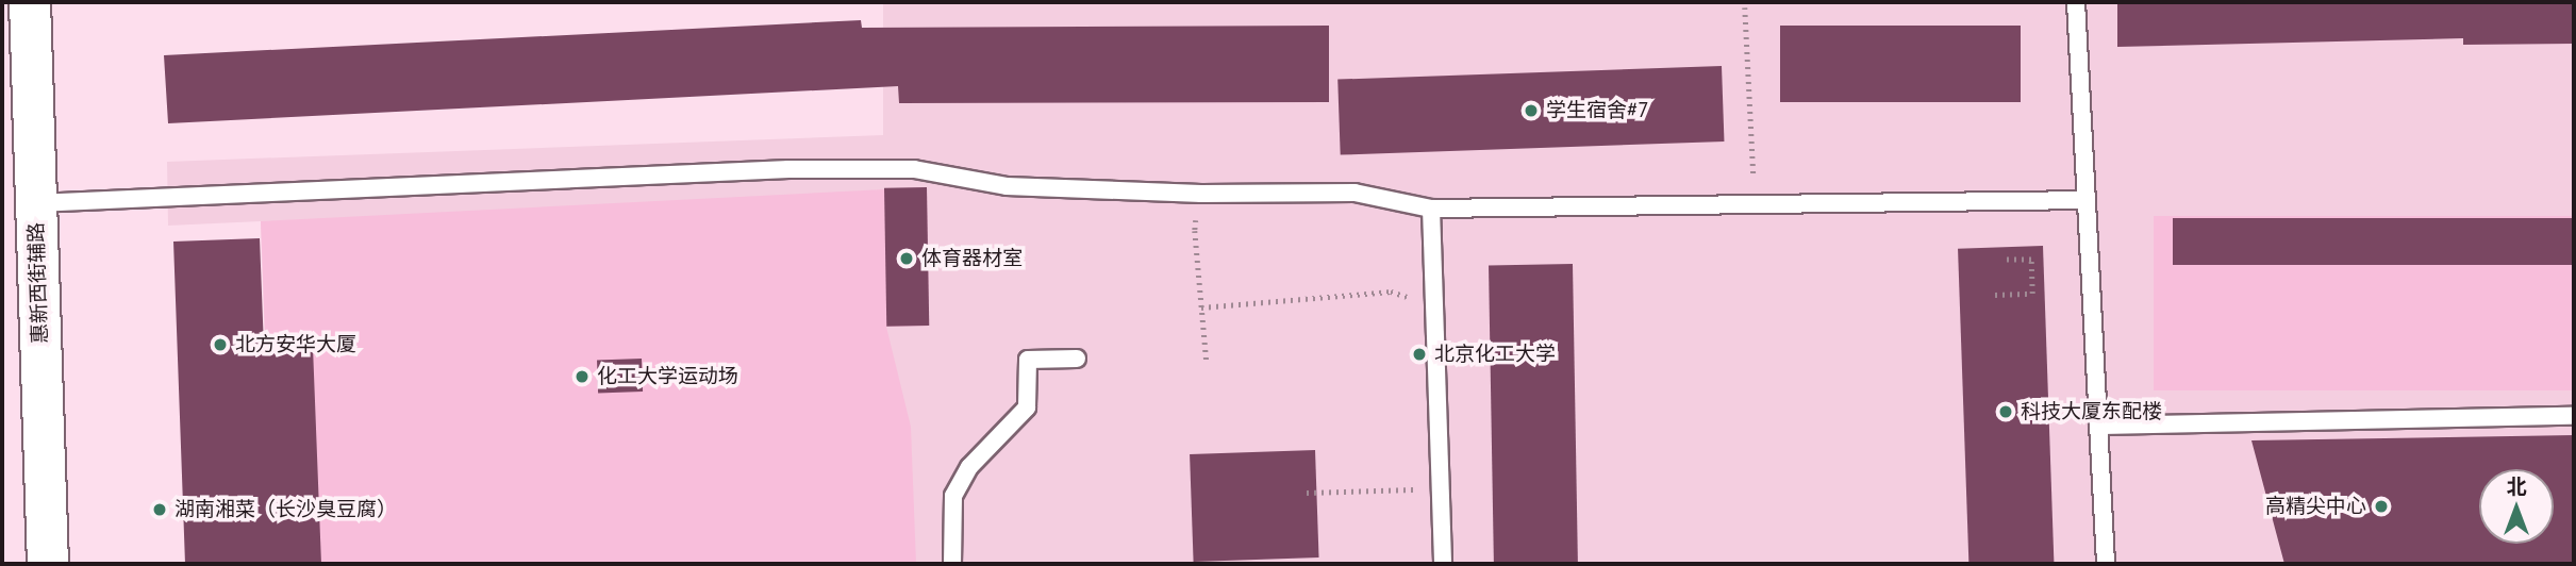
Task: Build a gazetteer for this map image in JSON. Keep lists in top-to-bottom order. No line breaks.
{"streets":{"street":["惠新西街辅路"]},"places":["学生宿舍#7","体育器材室","北方安华大厦","北京化工大学","化工大学运动场","科技大厦东配楼","高精尖中心","湖南湘菜（长沙臭豆腐）"],"north":"top"}
